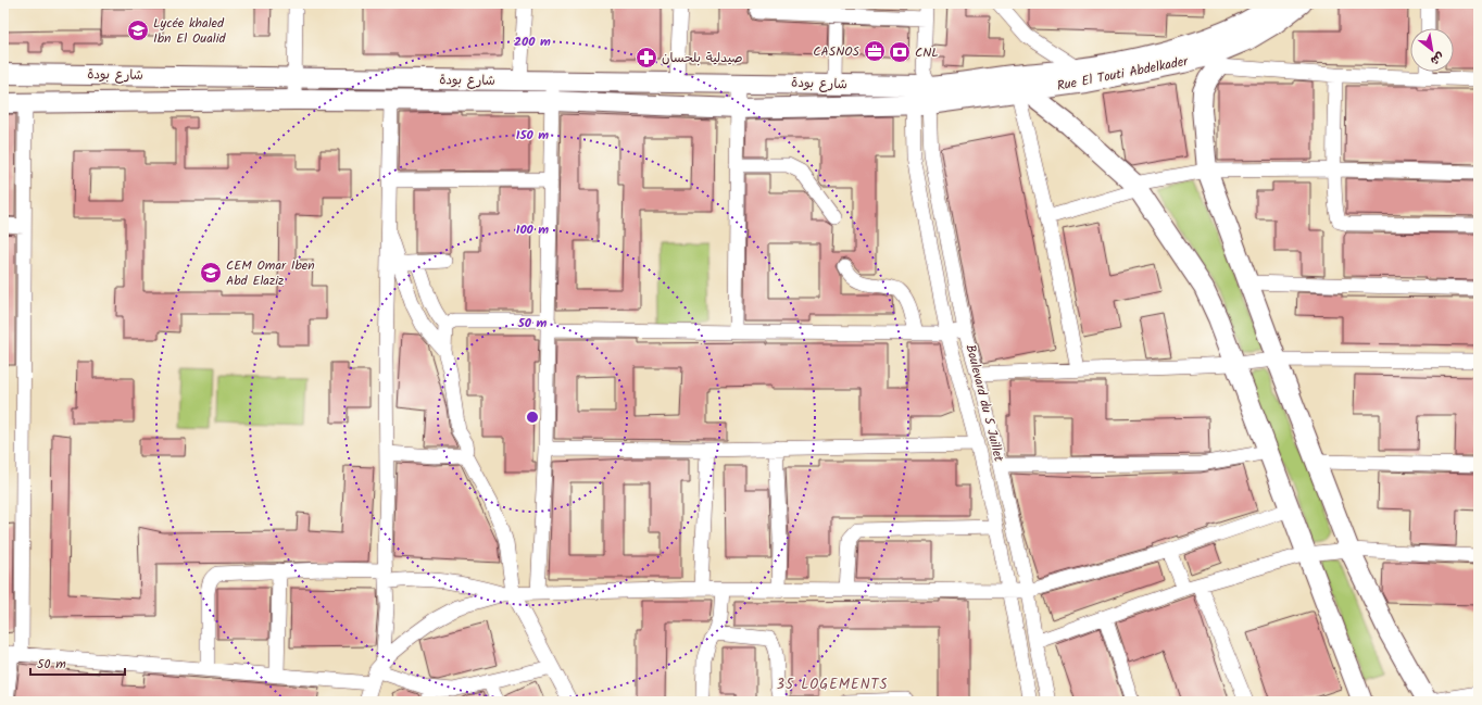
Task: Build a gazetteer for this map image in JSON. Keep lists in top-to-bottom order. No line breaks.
{"streets":{"street":["Rue El Touti Abdelkader","شارع بودة","Boulevard du 5 Juillet"]},"crossings":[["Rue El Touti Abdelkader","شارع بودة"],["Rue El Touti Abdelkader","Boulevard du 5 Juillet"],["شارع بودة","Boulevard du 5 Juillet"]],"districts":["35 LOGEMENTS"],"places":{"school or university":["Lycée khaled Ibn El Oualid","CEM Omar Iben Abd Elaziz"],"office":["CASNOS"],"bank":["CNL"],"pharmacy":["صيدلية بلحسان"]},"scale_bar":"50 m","north":"bottom right","rings":["200 m","150 m","100 m","50 m"]}
